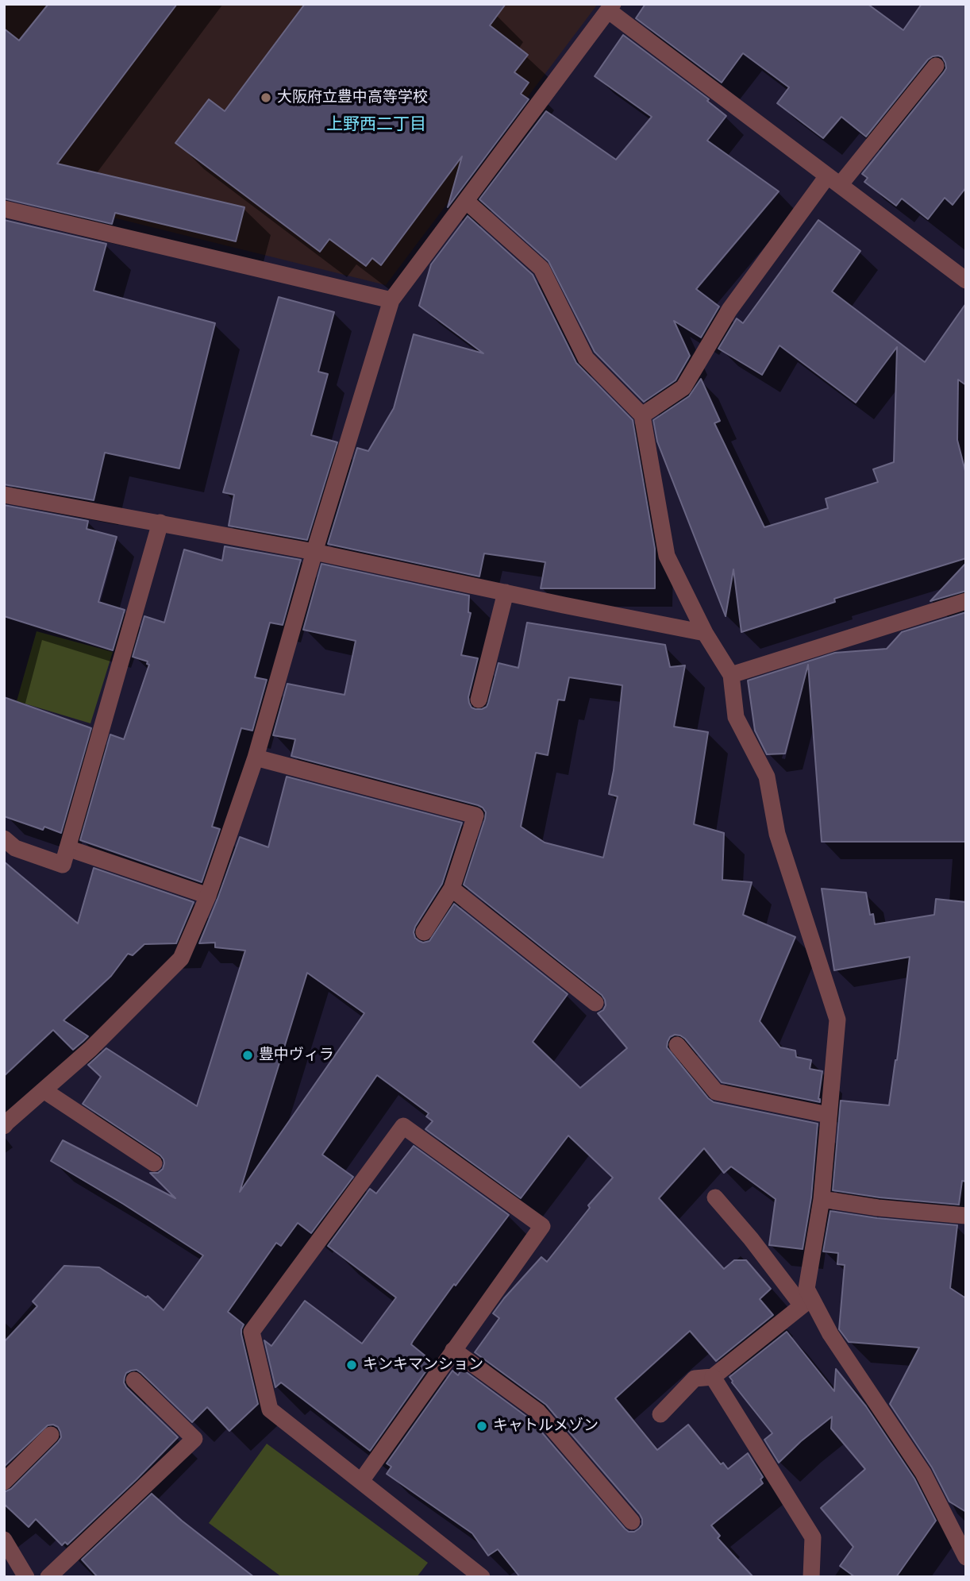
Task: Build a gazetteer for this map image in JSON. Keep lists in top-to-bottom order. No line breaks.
{"districts":["上野西二丁目"],"places":["大阪府立豊中高等学校","豊中ヴィラ","キンキマンション","キャトルメゾン"]}
